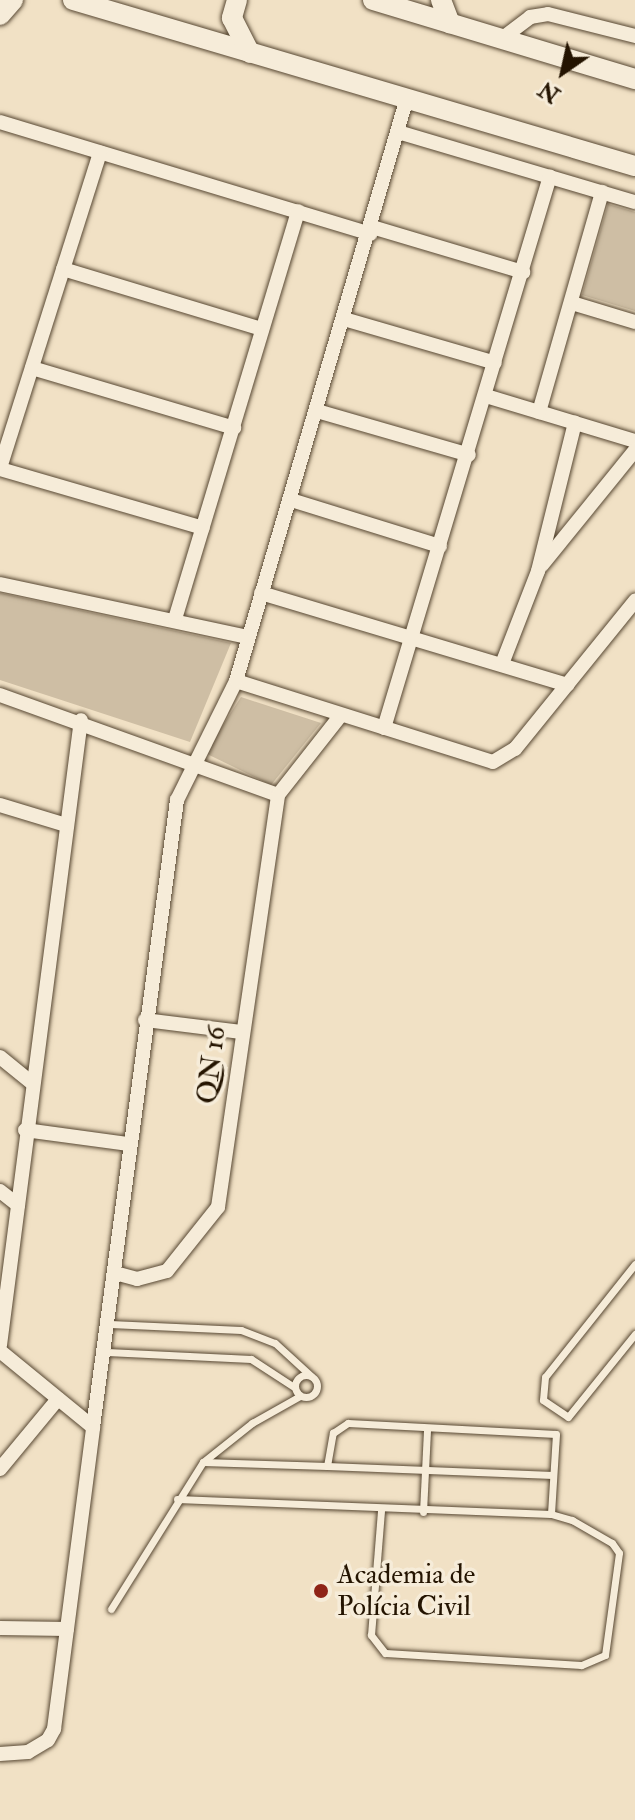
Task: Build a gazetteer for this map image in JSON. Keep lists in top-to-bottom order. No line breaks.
{"streets":{"street":["QN 16"]},"places":["Academia de Polícia Civil"],"north":"bottom left"}
